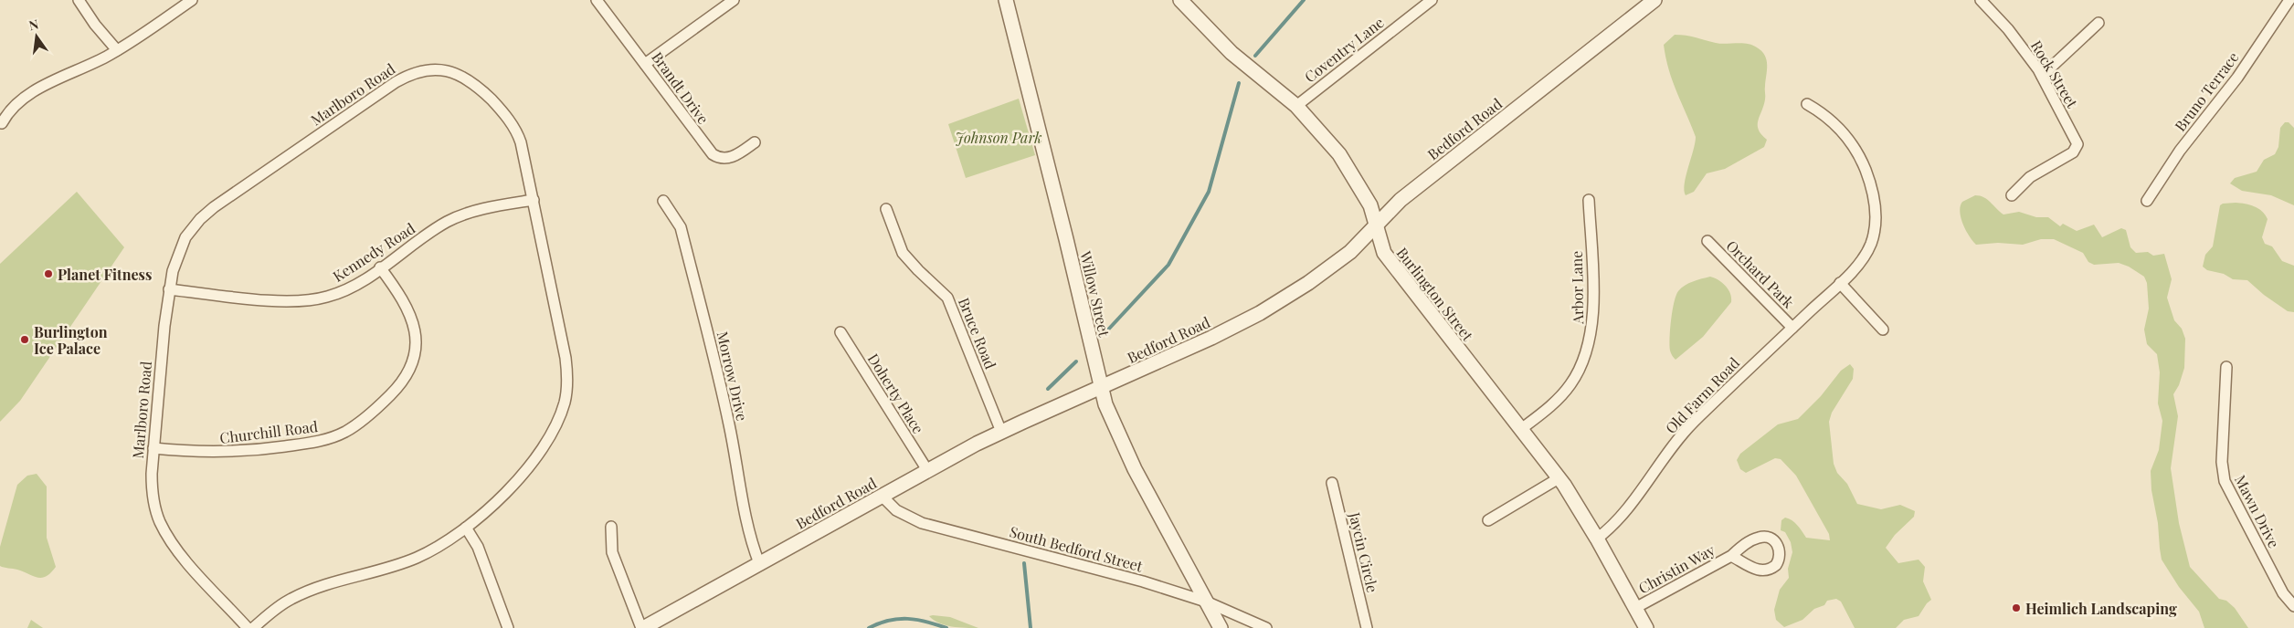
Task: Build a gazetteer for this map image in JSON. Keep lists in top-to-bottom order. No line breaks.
{"streets":{"street":["Coventry Lane","Rock Street","Brandt Drive","Bruno Terrace","Marlboro Road","Bedford Road","Kennedy Road","Orchard Park","Arbor Lane","Willow Street","Burlington Street","Bruce Road","Morrow Drive","Doherty Place","Old Farm Road","Churchill Road","Mawn Drive","South Bedford Street","Jaycin Circle","Christin Way"]},"crossings":[["Coventry Lane","Burlington Street"],["Marlboro Road","Kennedy Road"],["Marlboro Road","Churchill Road"],["Bedford Road","Willow Street"],["Bedford Road","Burlington Street"],["Bedford Road","Bruce Road"],["Bedford Road","Morrow Drive"],["Bedford Road","Doherty Place"],["Bedford Road","South Bedford Street"],["Kennedy Road","Churchill Road"],["Orchard Park","Old Farm Road"],["Arbor Lane","Burlington Street"],["Willow Street","South Bedford Street"],["Burlington Street","Old Farm Road"],["Burlington Street","Christin Way"]],"parks":["Johnson Park"],"places":["Planet Fitness","Burlington Ice Palace","Heimlich Landscaping"],"north":"top"}
